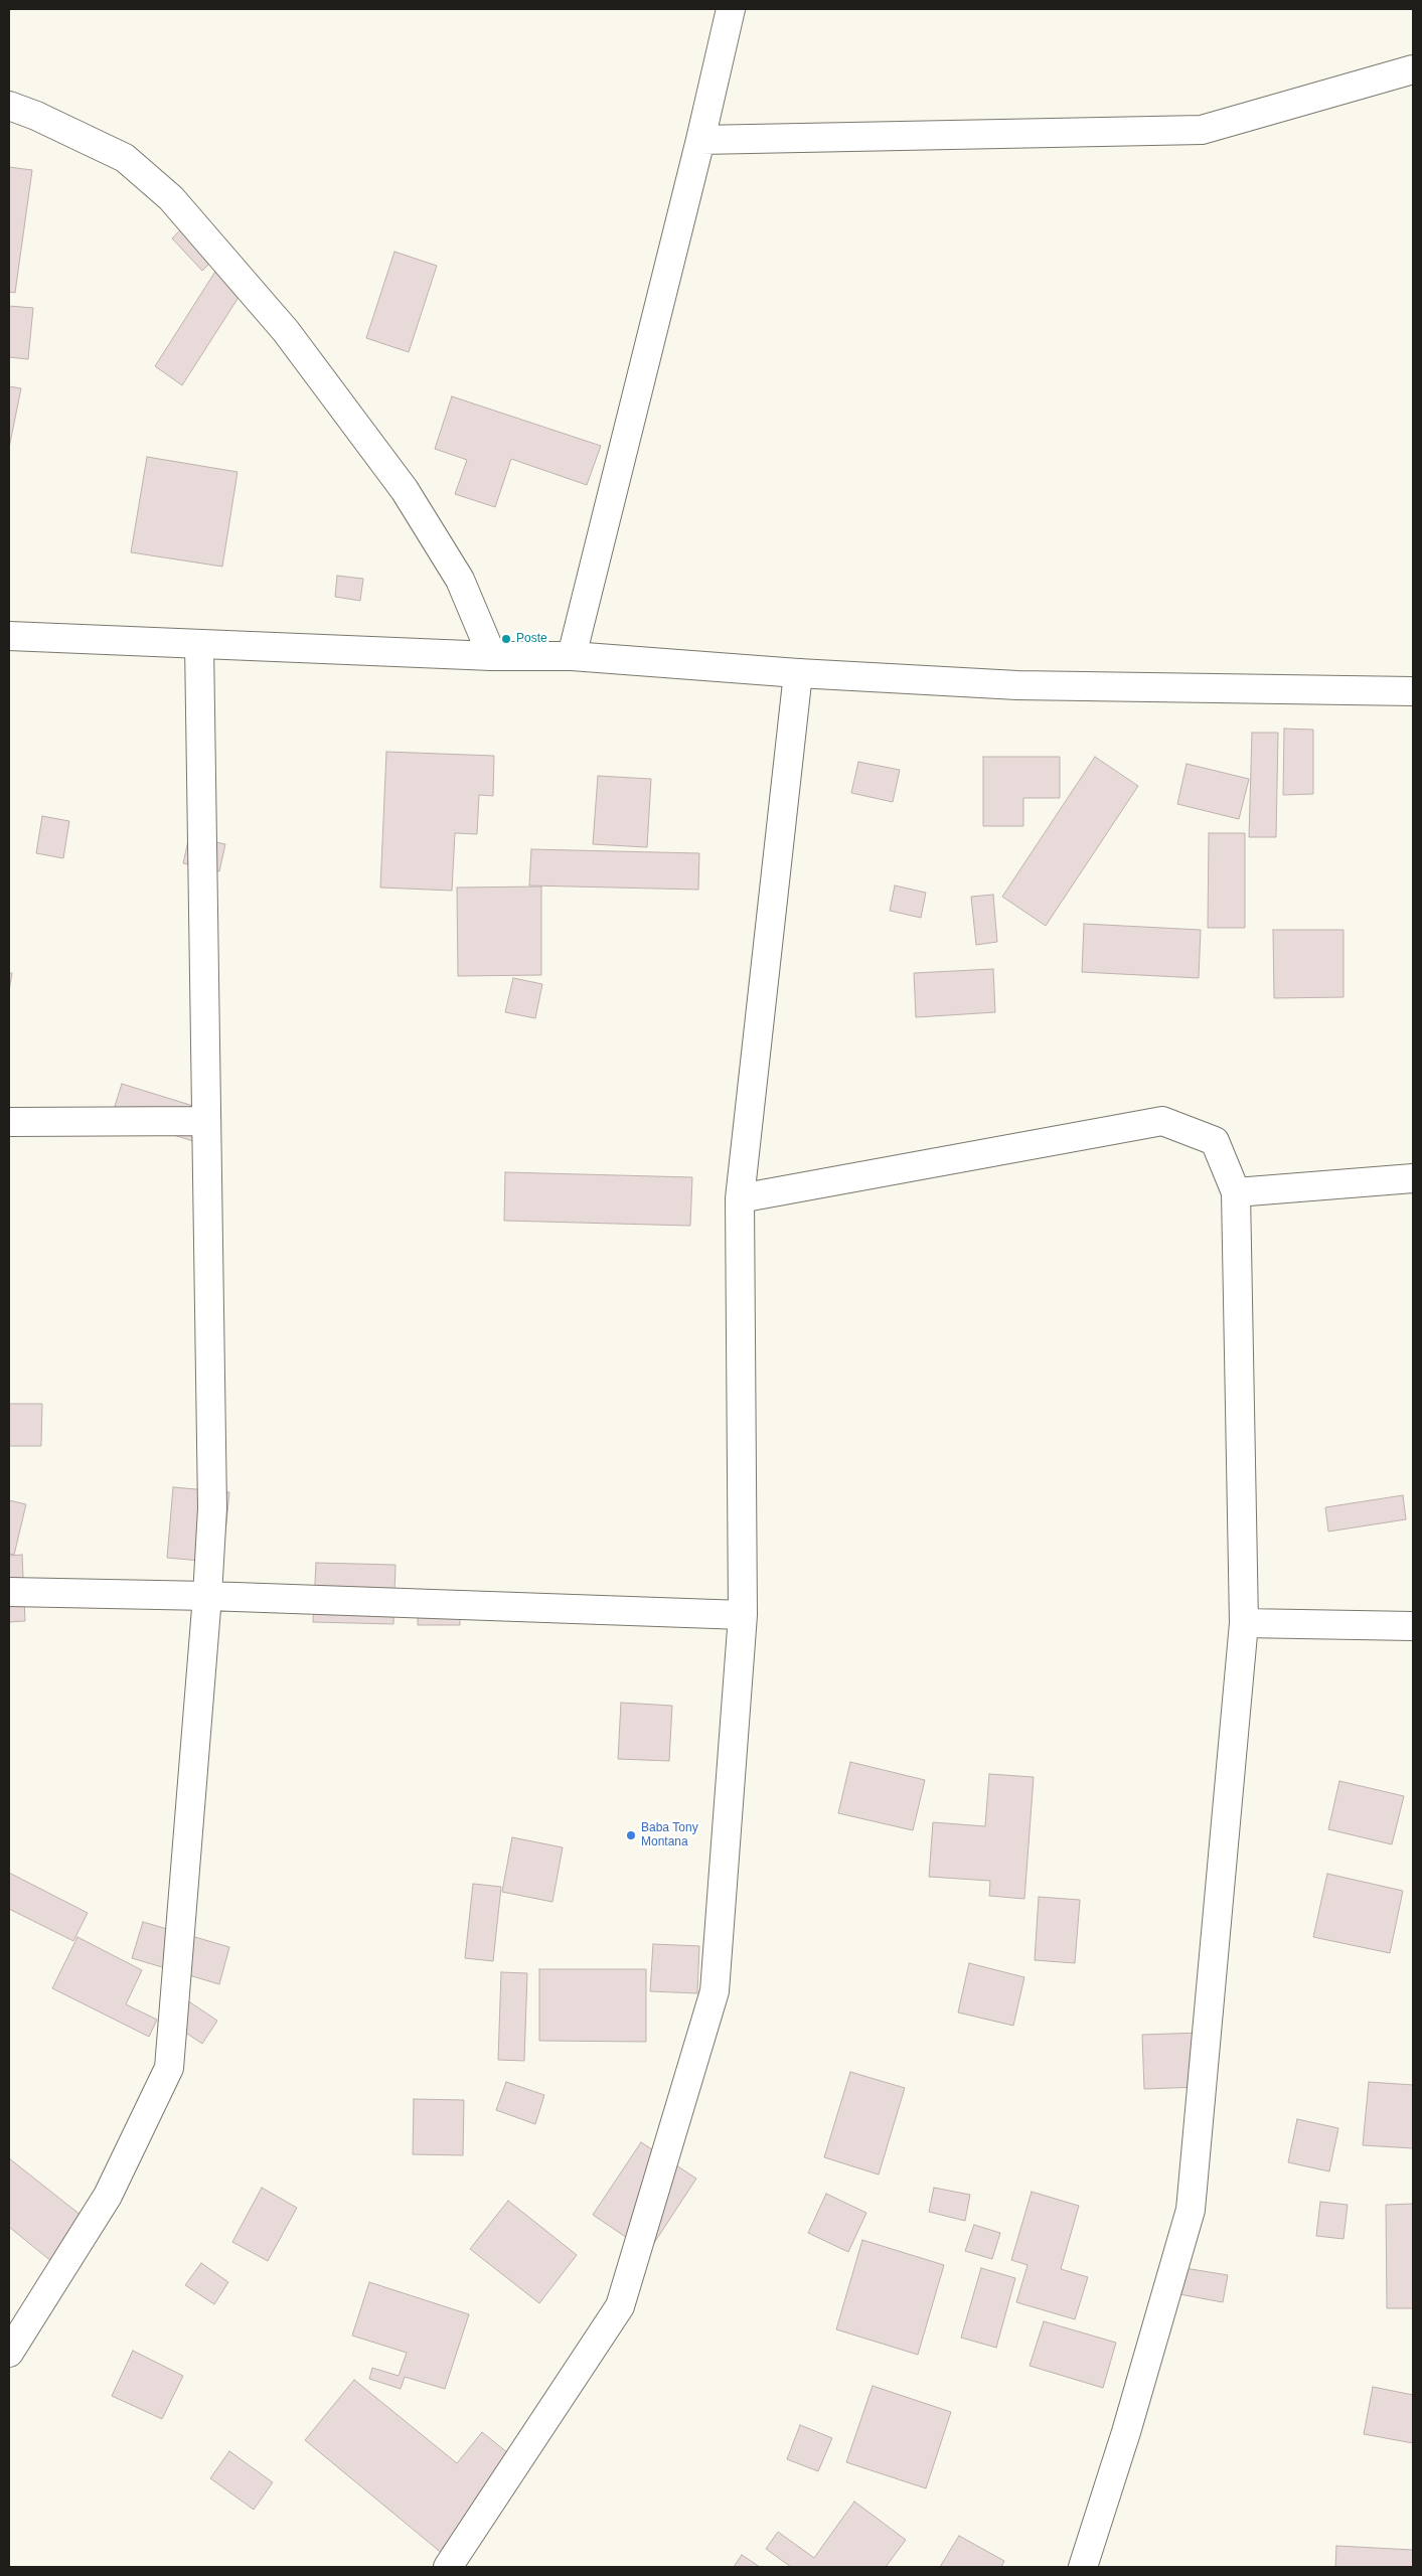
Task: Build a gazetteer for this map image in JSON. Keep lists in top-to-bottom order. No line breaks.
{"places":["Poste","Baba Tony Montana"]}
